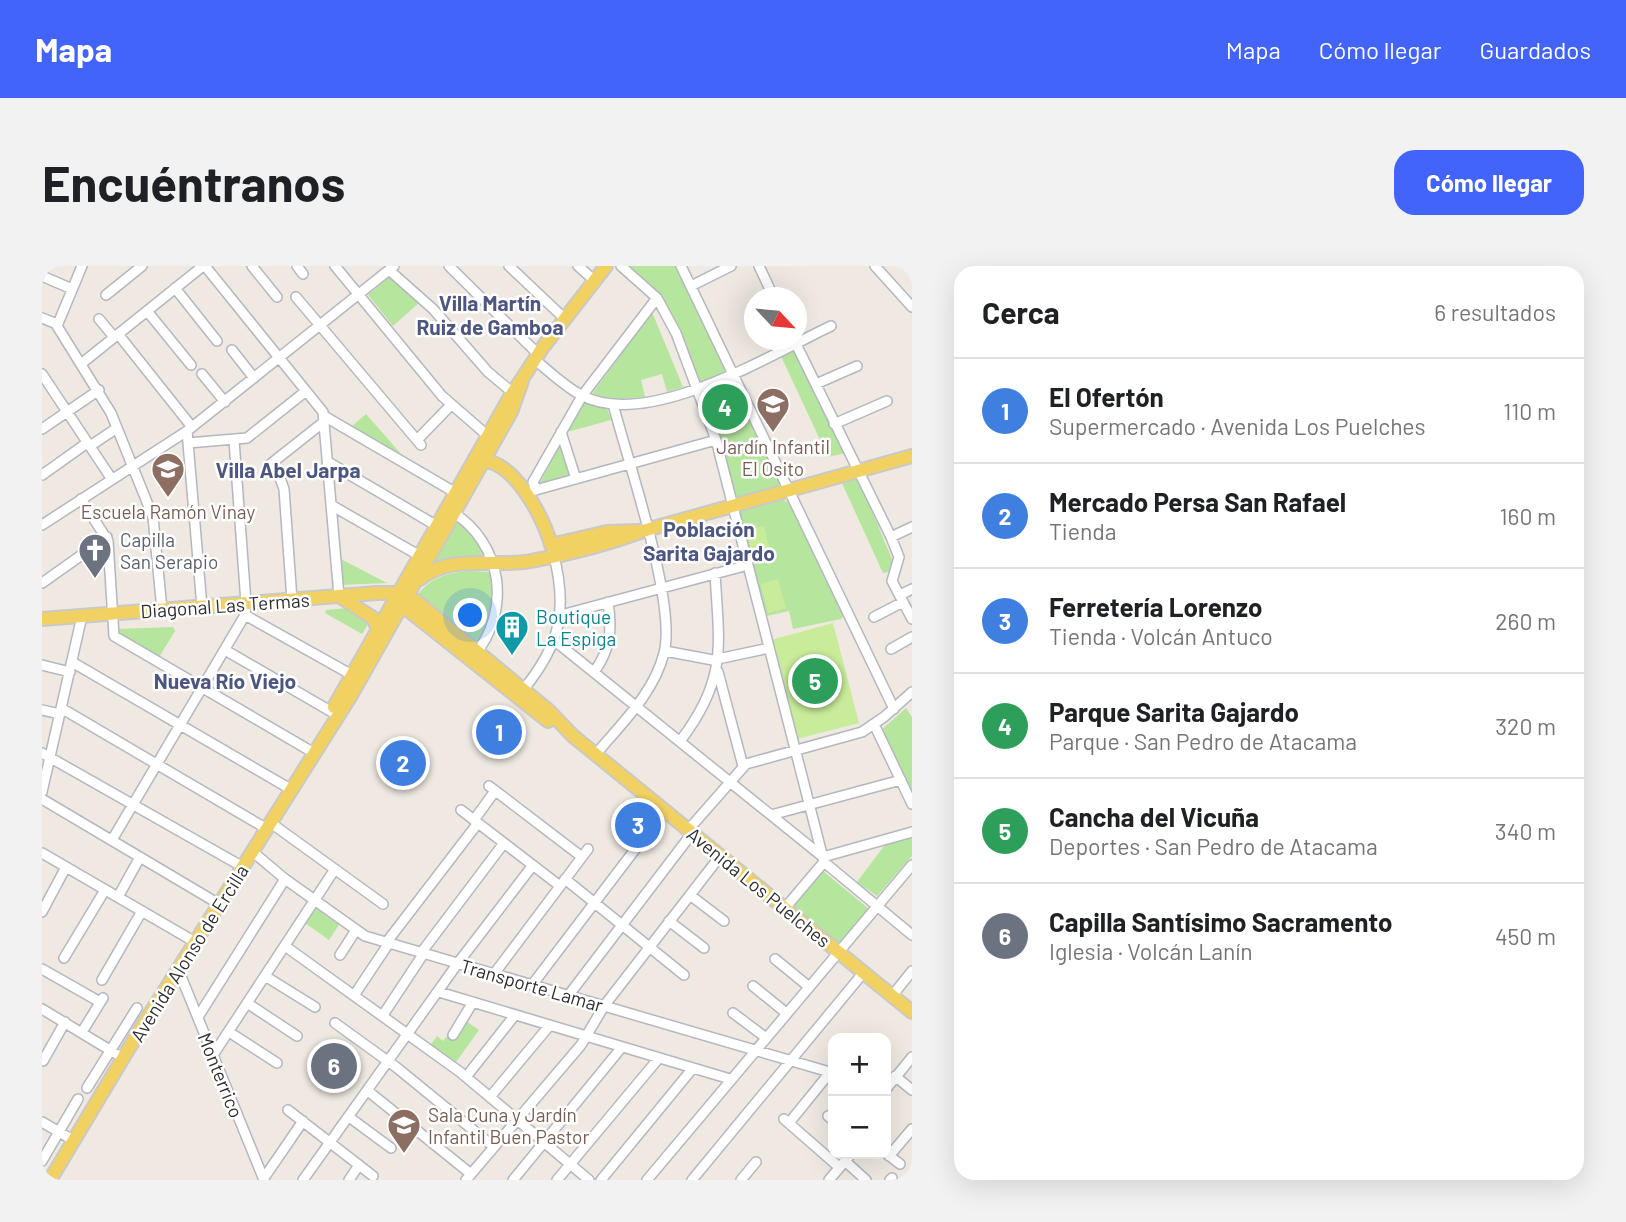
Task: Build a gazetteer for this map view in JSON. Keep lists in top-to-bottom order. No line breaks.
{"streets":{"main road":["Diagonal Las Termas","Avenida Los Puelches","Avenida Alonso de Ercilla"],"street":["Transporte Lamar","Monterrico"]},"crossings":[["Diagonal Las Termas","Avenida Los Puelches"],["Diagonal Las Termas","Avenida Alonso de Ercilla"],["Avenida Los Puelches","Avenida Alonso de Ercilla"],["Avenida Alonso de Ercilla","Transporte Lamar"],["Avenida Alonso de Ercilla","Monterrico"]],"districts":["Villa Martín Ruiz de Gamboa","Villa Abel Jarpa","Población Sarita Gajardo","Nueva Río Viejo"],"places":{"school or university":["Jardín Infantil El Osito","Escuela Ramón Vinay","Sala Cuna y Jardín Infantil Buen Pastor"],"church":["Capilla San Serapio"],"building":["Boutique La Espiga"]},"north":"bottom right","page":{"header":"Mapa","nav":["Mapa","Cómo llegar","Guardados"],"buttons":"Cómo llegar","title":"Encuéntranos","heading":["Cerca","6 resultados"],"list":[{"mark":"1","name":"El Ofertón","note":"Supermercado · Avenida Los Puelches","value":"110 m"},{"mark":"2","name":"Mercado Persa San Rafael","note":"Tienda","value":"160 m"},{"mark":"3","name":"Ferretería Lorenzo","note":"Tienda · Volcán Antuco","value":"260 m"},{"mark":"4","name":"Parque Sarita Gajardo","note":"Parque · San Pedro de Atacama","value":"320 m"},{"mark":"5","name":"Cancha del Vicuña","note":"Deportes · San Pedro de Atacama","value":"340 m"},{"mark":"6","name":"Capilla Santísimo Sacramento","note":"Iglesia · Volcán Lanín","value":"450 m"}],"pins":["4","5","1","2","3","6"],"map_buttons":["+","−"]}}
